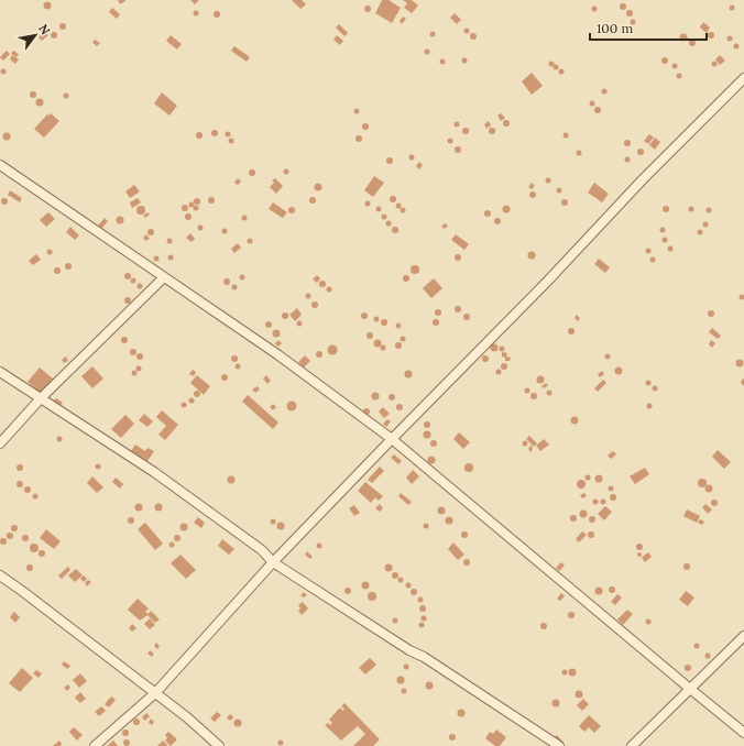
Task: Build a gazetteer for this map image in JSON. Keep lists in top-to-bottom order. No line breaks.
{"scale_bar":"100 m","north":"top right"}
